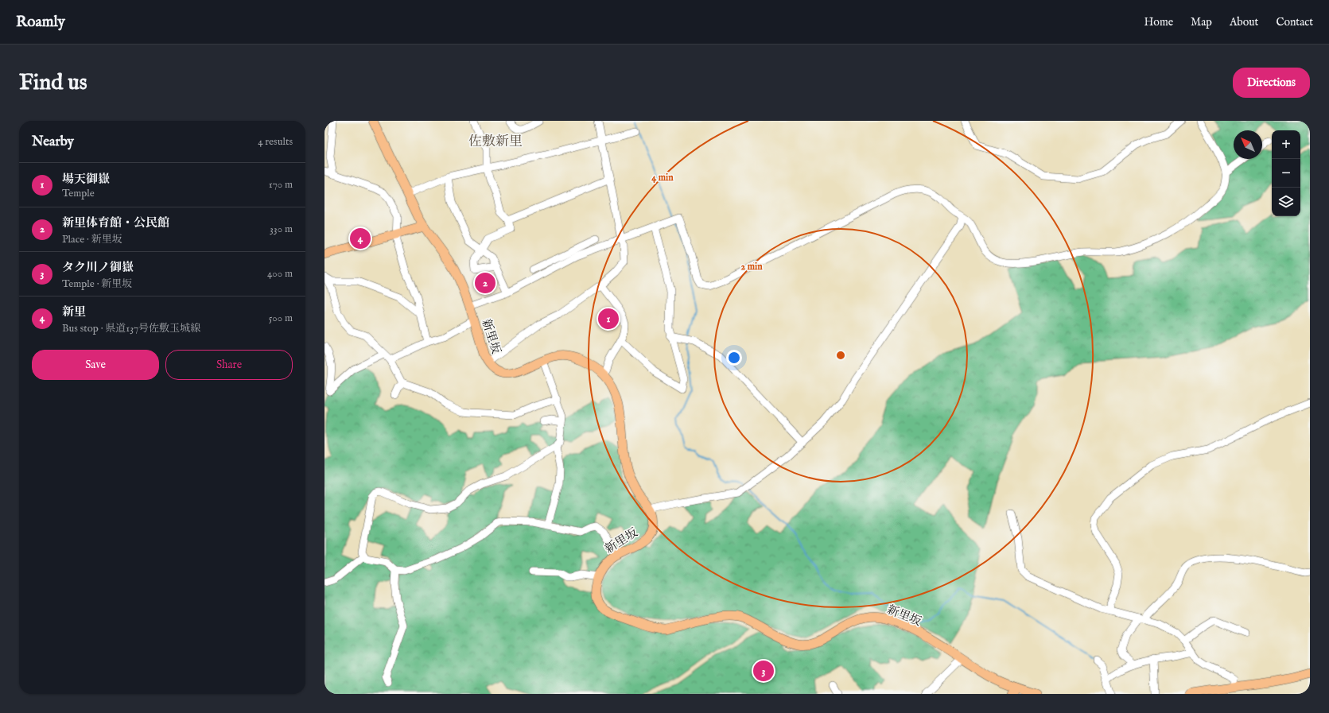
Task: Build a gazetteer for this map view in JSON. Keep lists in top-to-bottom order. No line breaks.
{"streets":{"main road":["新里坂"]},"districts":["佐敷新里"],"north":"top left","page":{"header":"Roamly","nav":["Home","Map","About","Contact"],"buttons":["Directions",["Save","Share"]],"title":"Find us","heading":["Nearby","4 results"],"map_buttons":["+","−"],"list":[{"mark":"1","name":"場天御嶽","note":"Temple","value":"170 m"},{"mark":"2","name":"新里体育館・公民館","note":"Place · 新里坂","value":"330 m"},{"mark":"3","name":"タク川ノ御嶽","note":"Temple · 新里坂","value":"400 m"},{"mark":"4","name":"新里","note":"Bus stop · 県道137号佐敷玉城線","value":"500 m"}],"pins":["4","2","1","3"]},"rings":["4 min","2 min"]}
